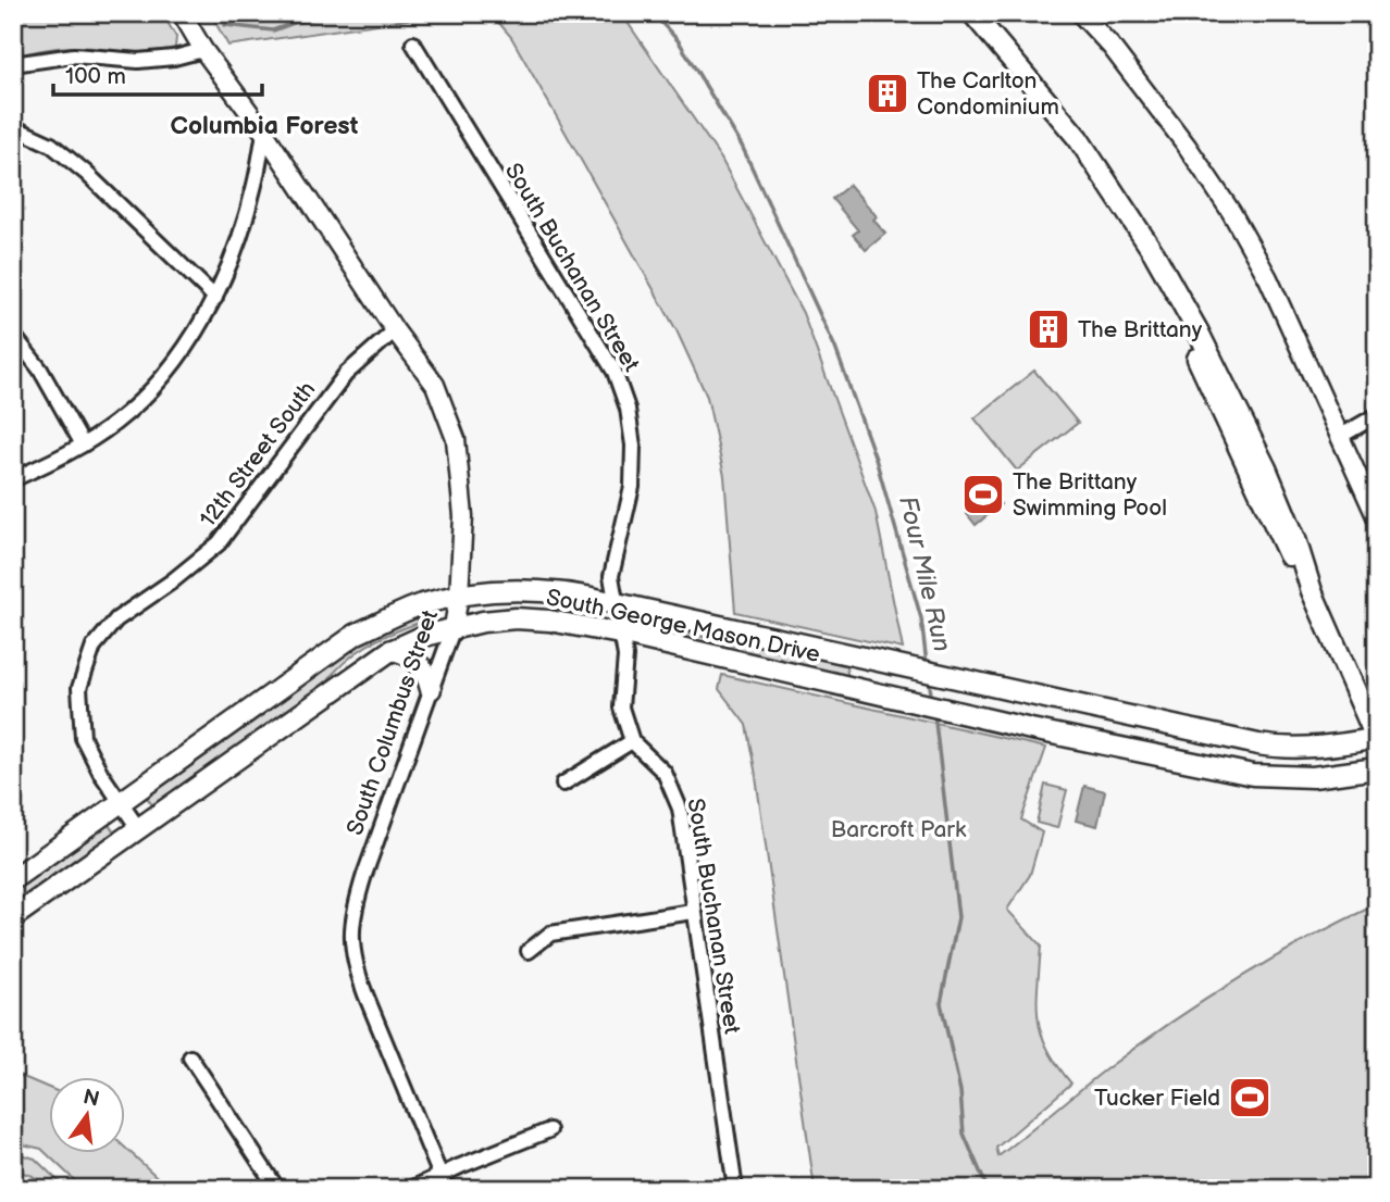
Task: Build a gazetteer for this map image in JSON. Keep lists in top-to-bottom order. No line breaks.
{"streets":{"main road":["South George Mason Drive"],"street":["South Buchanan Street","12th Street South","South Columbus Street"]},"crossings":[["South Buchanan Street","South George Mason Drive"],["12th Street South","South George Mason Drive"],["12th Street South","South Columbus Street"],["South George Mason Drive","South Columbus Street"]],"districts":["Columbia Forest"],"water":["Four Mile Run"],"parks":["Barcroft Park"],"places":{"building":["The Carlton Condominium","The Brittany"],"sports":["The Brittany Swimming Pool","Tucker Field"]},"scale_bar":"100 m","north":"top"}
